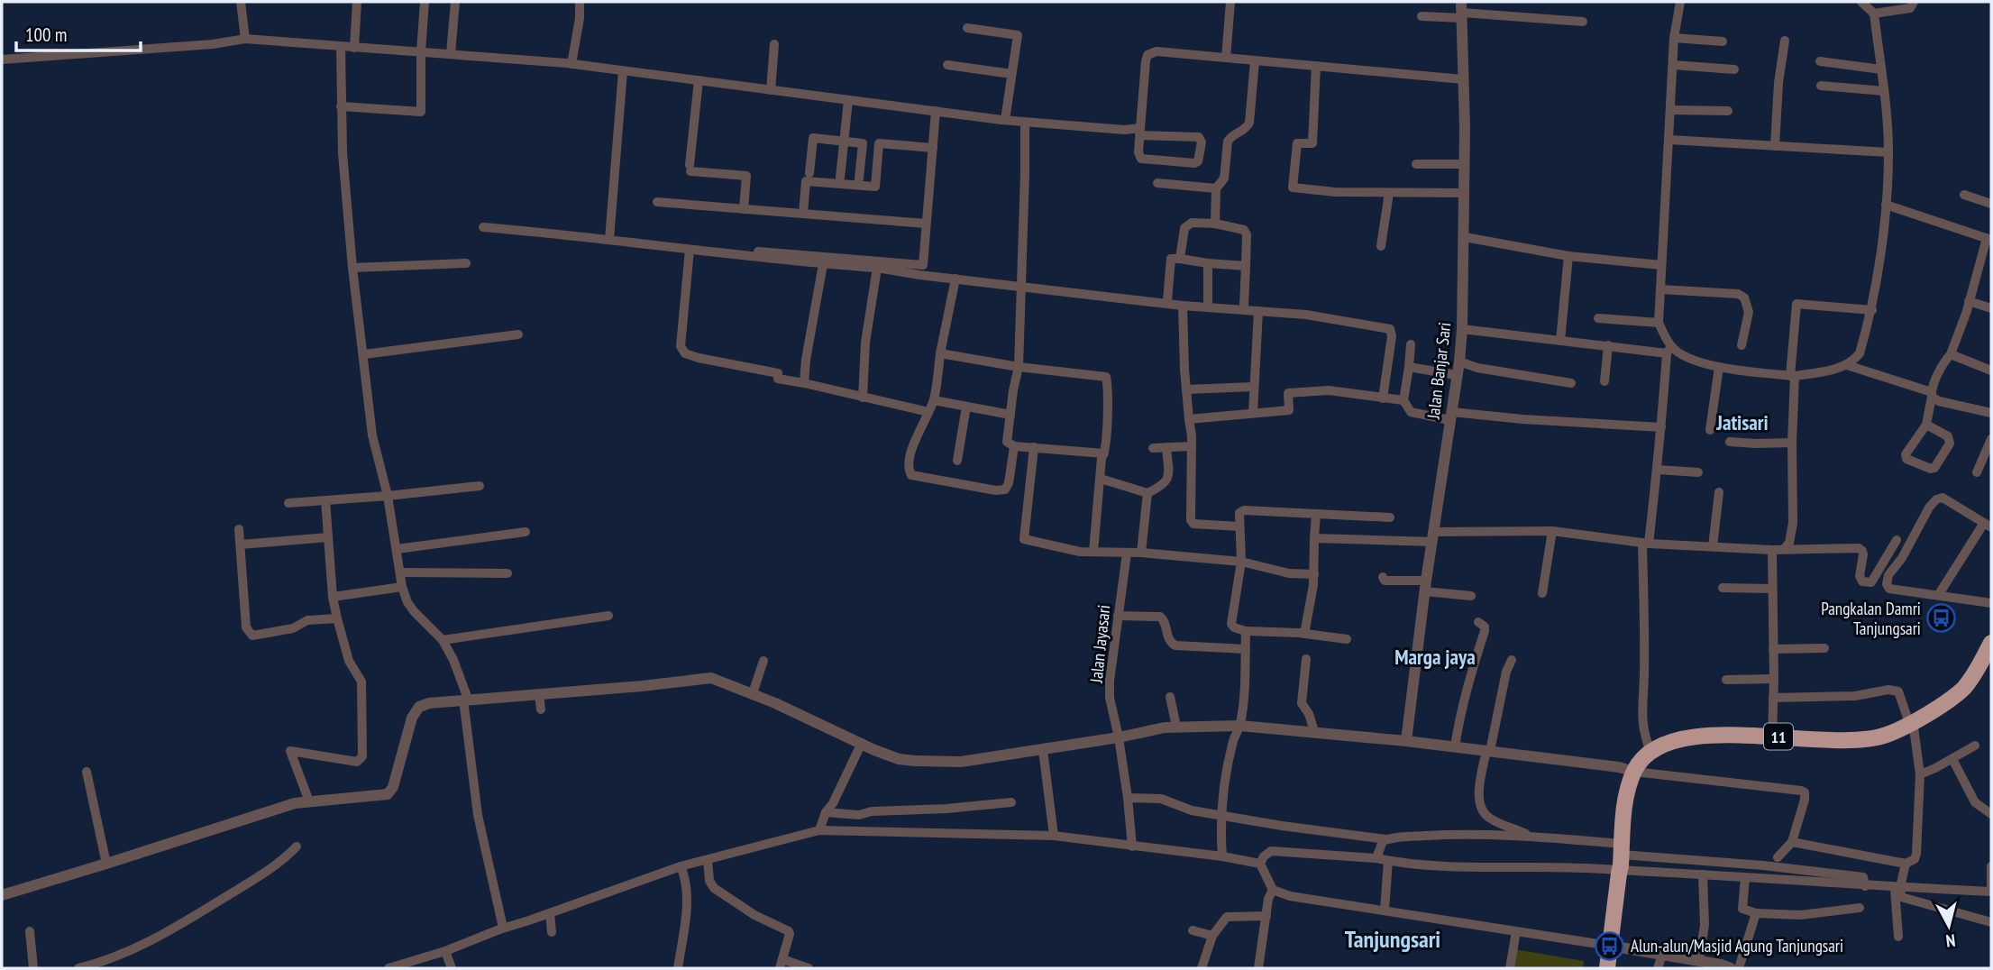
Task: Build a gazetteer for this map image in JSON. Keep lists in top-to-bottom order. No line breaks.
{"streets":{"highway":["11"],"street":["Jalan Banjar Sari","Jalan Jayasari"]},"districts":["Jatisari","Marga jaya","Tanjungsari"],"places":{"bus stop":["Pangkalan Damri Tanjungsari","Alun-alun/Masjid Agung Tanjungsari"]},"scale_bar":"100 m","north":"bottom"}
